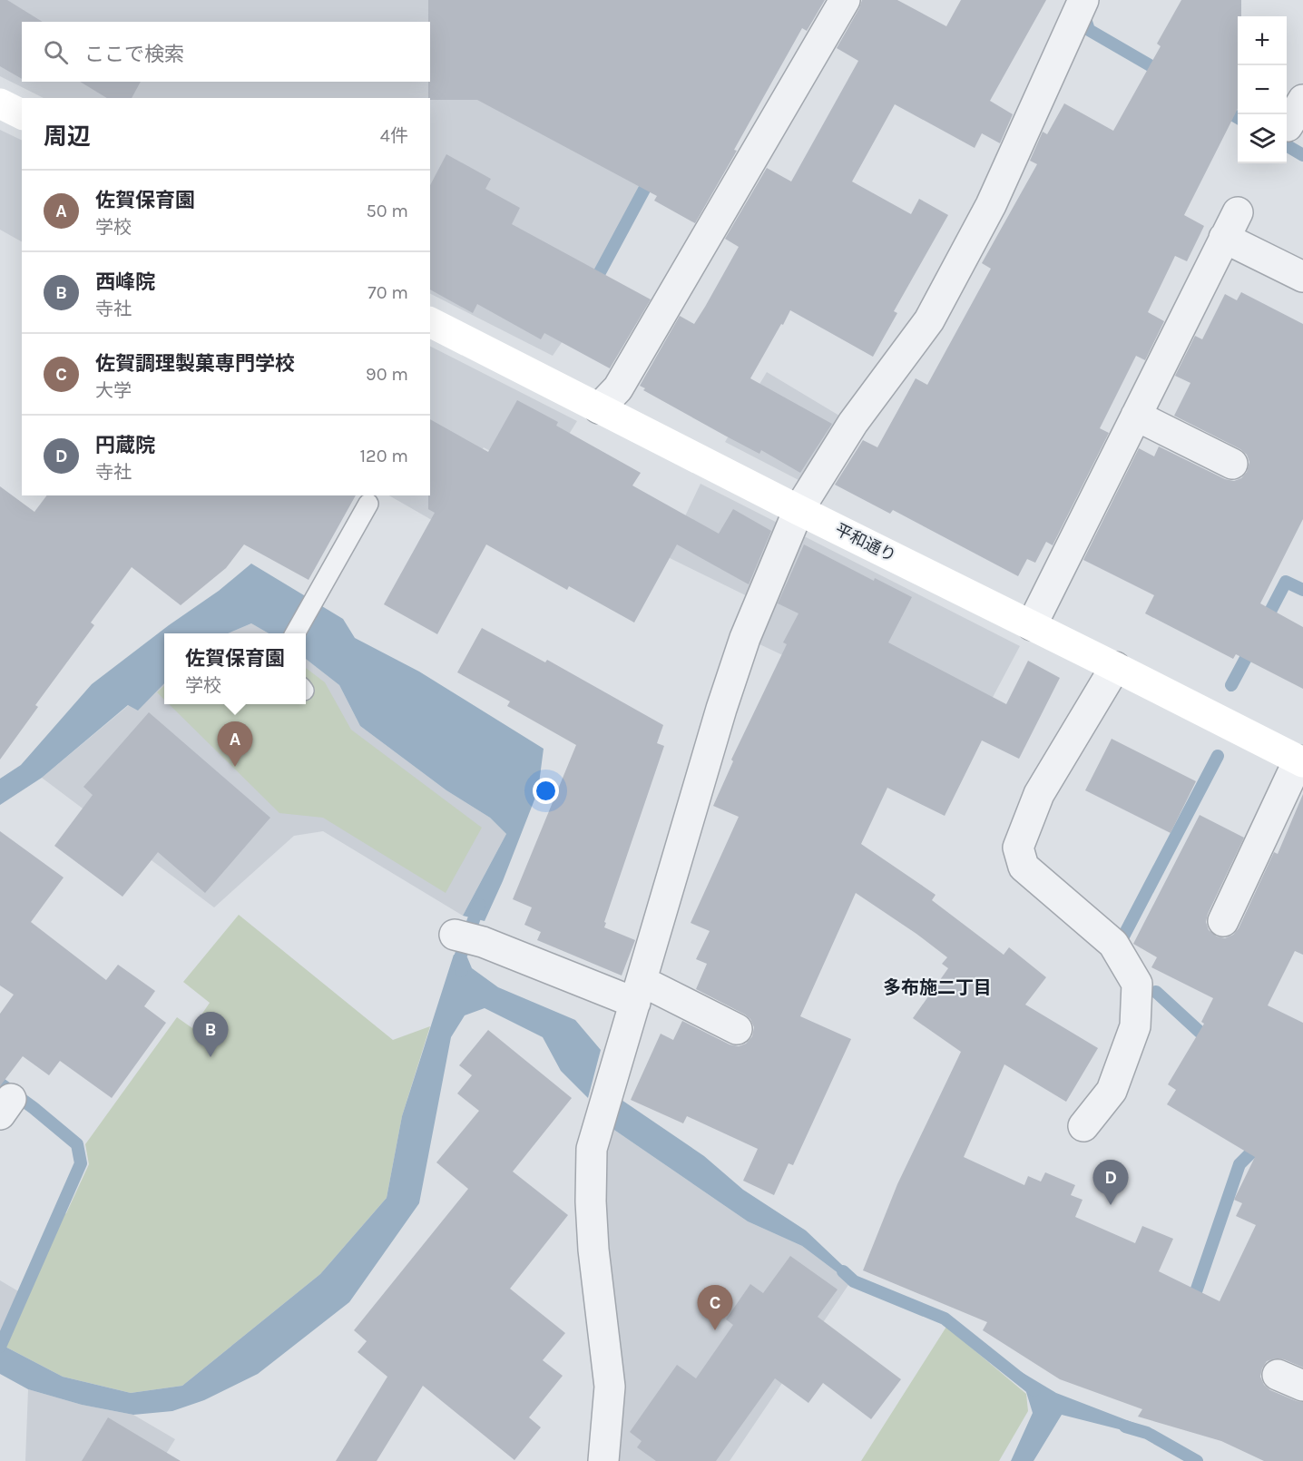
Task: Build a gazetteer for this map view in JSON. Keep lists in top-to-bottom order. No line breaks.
{"streets":{"street":["平和通り"]},"districts":["多布施二丁目"],"page":{"map_buttons":["+","−"],"search":"ここで検索","heading":["周辺","4件"],"list":[{"mark":"A","name":"佐賀保育園","note":"学校","value":"50 m"},{"mark":"B","name":"西峰院","note":"寺社","value":"70 m"},{"mark":"C","name":"佐賀調理製菓専門学校","note":"大学","value":"90 m"},{"mark":"D","name":"円蔵院","note":"寺社","value":"120 m"}],"popup":["佐賀保育園","学校"],"pins":["A","B","D","C"]}}
